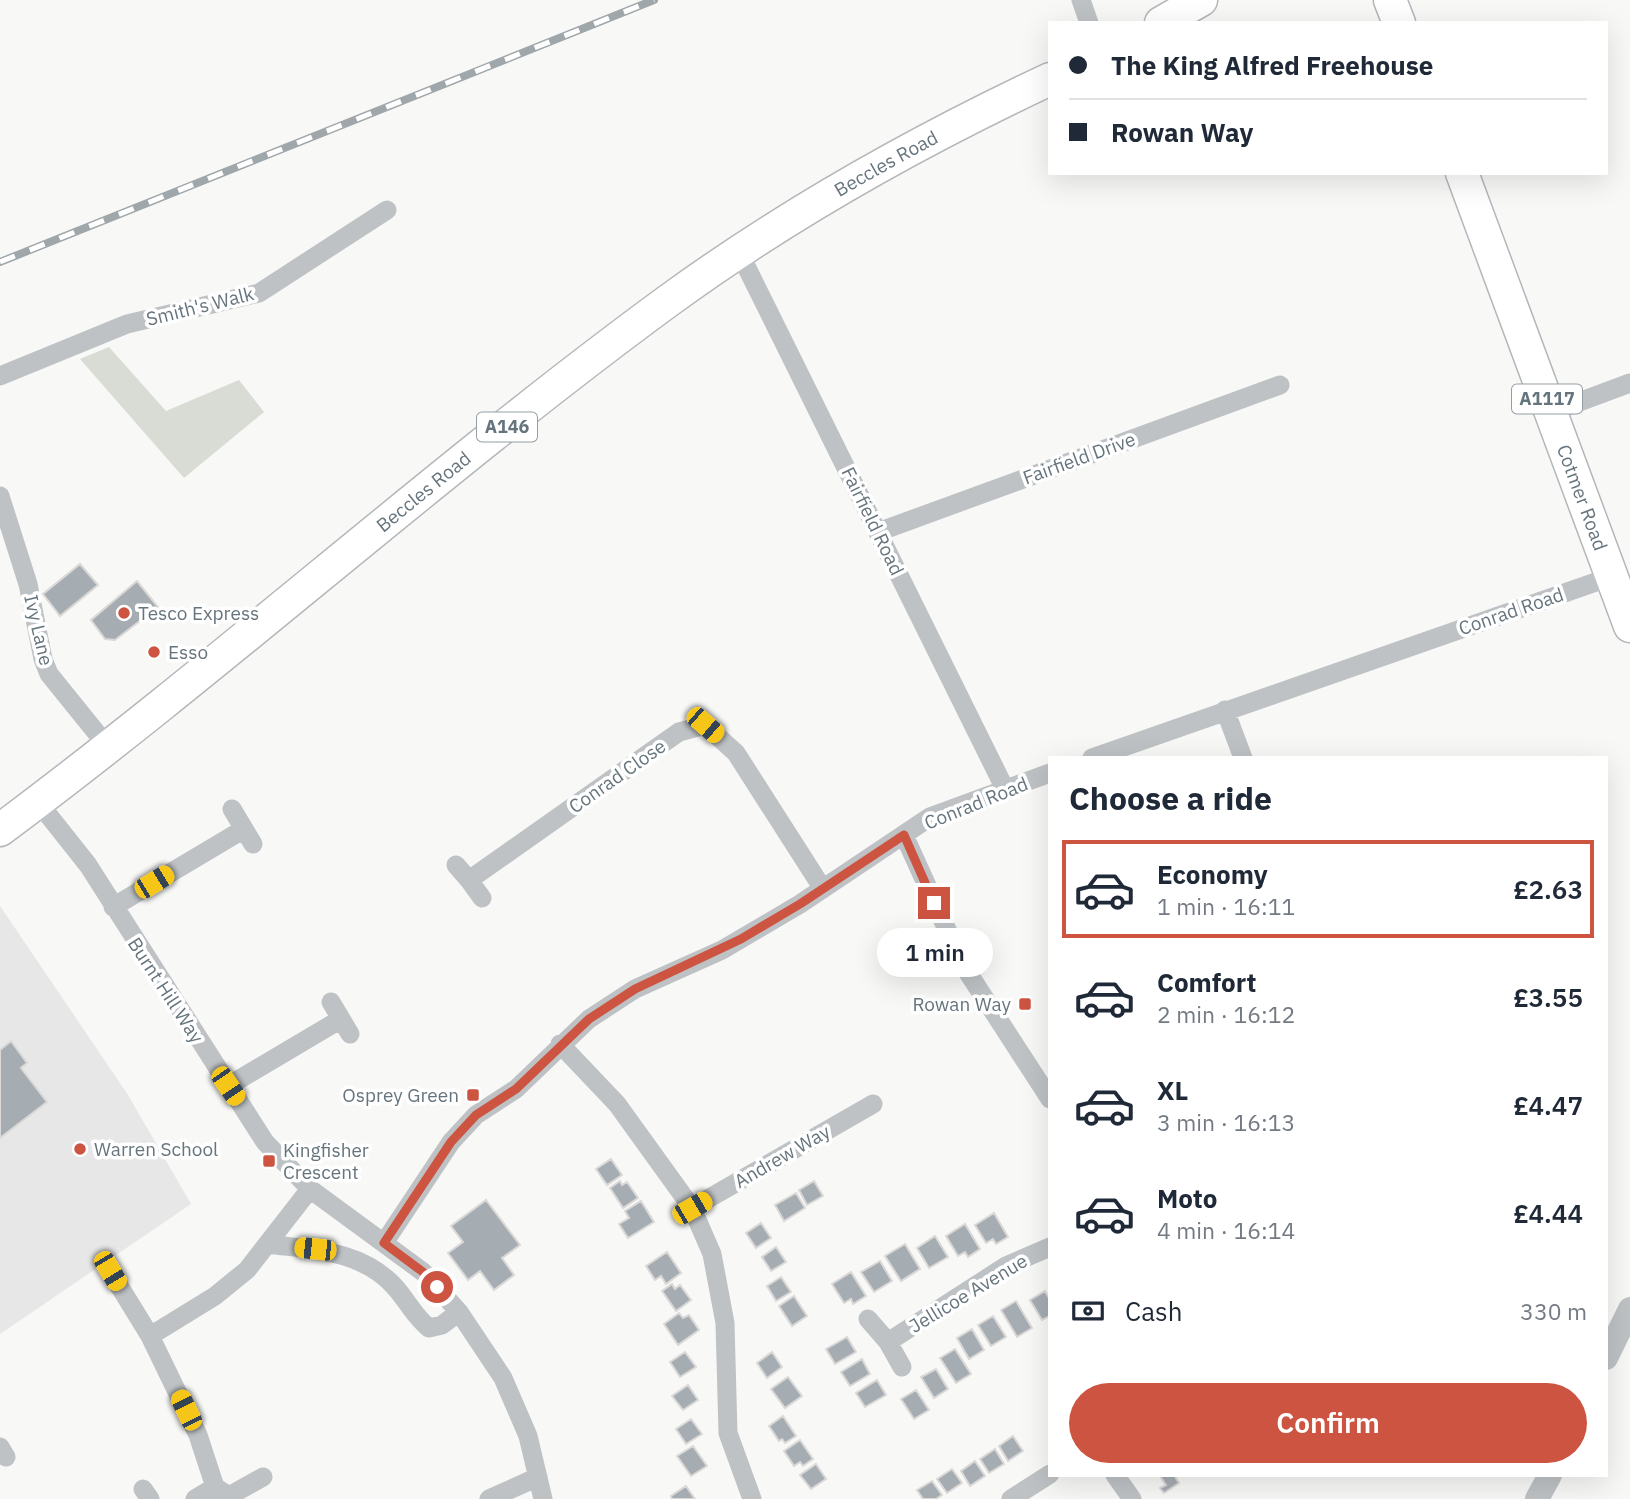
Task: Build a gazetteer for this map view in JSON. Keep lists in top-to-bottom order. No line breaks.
{"streets":{"highway":["Beccles Road","A1117","A146","Cotmer Road"],"street":["Smith's Walk","Fairfield Drive","Fairfield Road","Conrad Road","Ivy Lane","Conrad Close","Burnt Hill Way","Andrew Way","Jellicoe Avenue"]},"crossings":[["Beccles Road","Fairfield Road"],["Beccles Road","Ivy Lane"],["Beccles Road","Burnt Hill Way"],["Fairfield Drive","Fairfield Road"],["Cotmer Road","Conrad Road"],["Fairfield Road","Conrad Road"],["Conrad Road","Conrad Close"],["Conrad Road","Burnt Hill Way"]],"places":{"other":["Tesco Express","Esso","Warren School"],"transit":["Rowan Way","Osprey Green","Kingfisher Crescent"]},"page":{"banner":["The King Alfred Freehouse","Rowan Way"],"heading":"Choose a ride","list":[{"name":"Economy","note":"1 min · 16:11","value":"£2.63"},{"name":"Comfort","note":"2 min · 16:12","value":"£3.55"},{"name":"XL","note":"3 min · 16:13","value":"£4.47"},{"name":"Moto","note":"4 min · 16:14","value":"£4.44"}],"bubble":"1 min","pay":["Cash","330 m"],"buttons":"Confirm"}}
